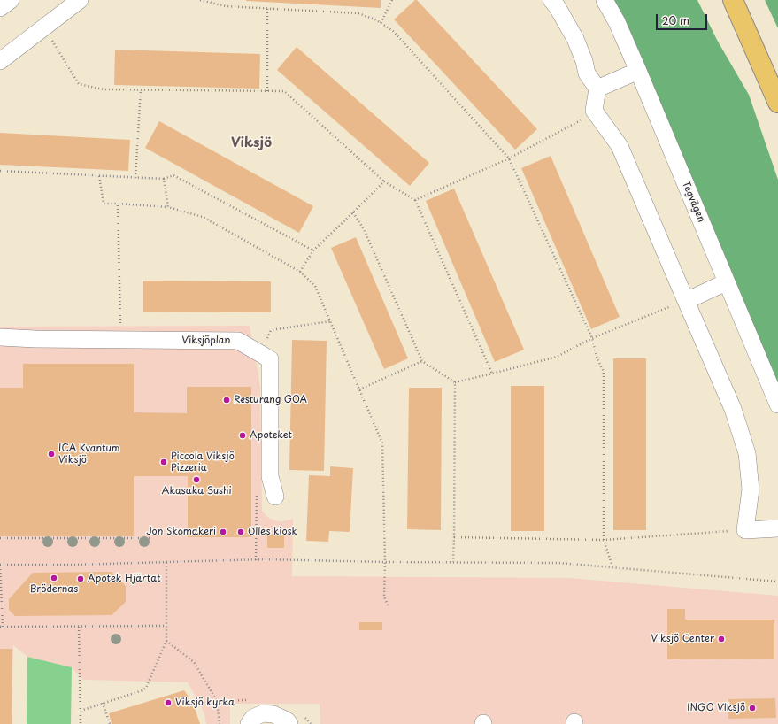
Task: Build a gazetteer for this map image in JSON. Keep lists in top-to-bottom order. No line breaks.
{"streets":{"street":["Tegvägen","Viksjöplan"]},"districts":["Viksjö"],"places":["Resturang GOA","Apoteket","ICA Kvantum Viksjö","Piccola Viksjö Pizzeria","Akasaka Sushi","Jon Skomakeri","Olles kiosk","Brödernas","Apotek Hjärtat","Viksjö Center","Viksjö kyrka","INGO Viksjö"],"scale_bar":"20 m"}
